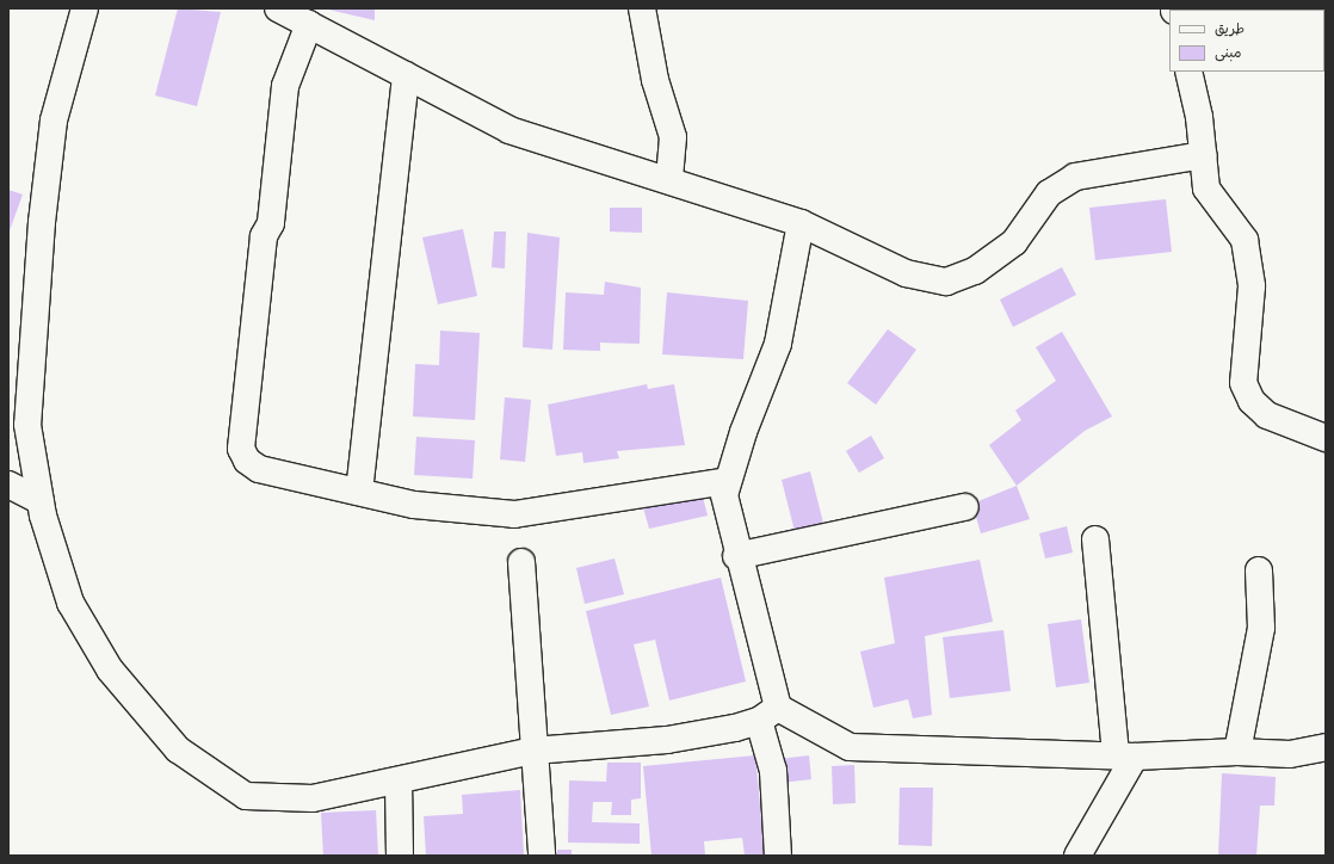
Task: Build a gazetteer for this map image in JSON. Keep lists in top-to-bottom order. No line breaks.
{"legend":["طريق","مبنى"]}
